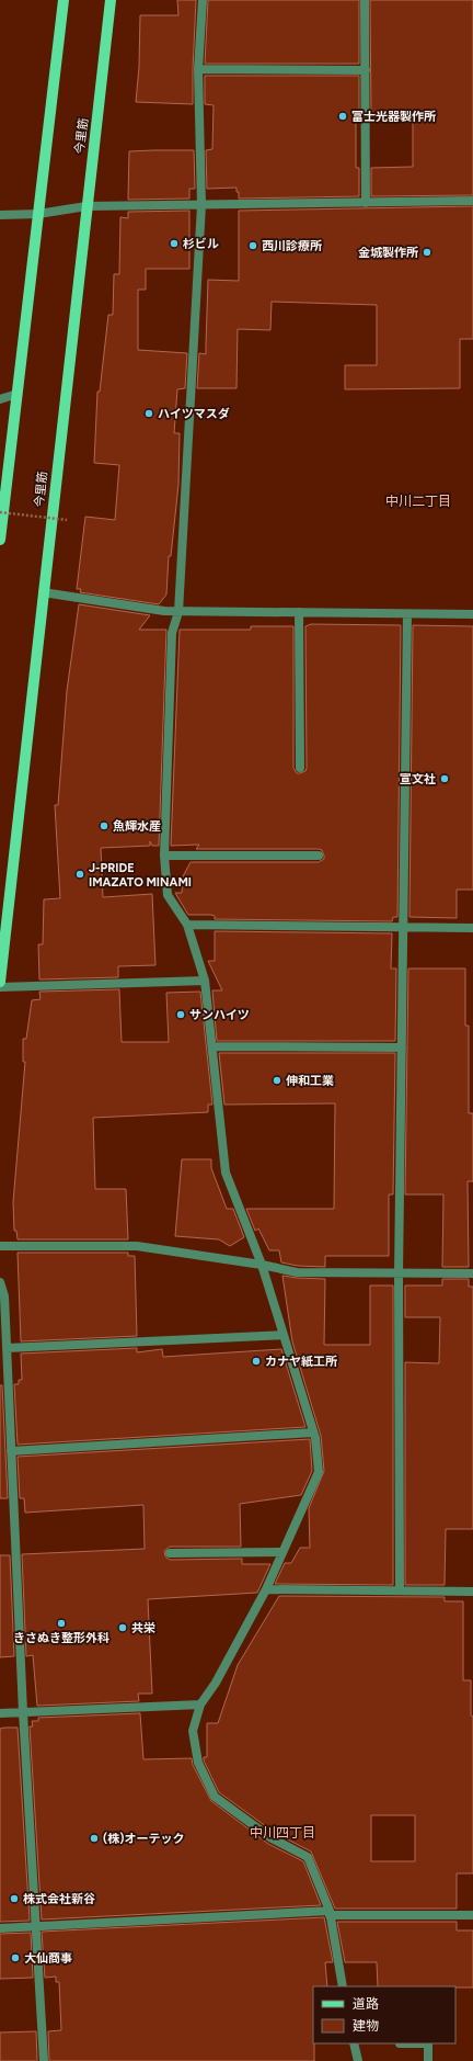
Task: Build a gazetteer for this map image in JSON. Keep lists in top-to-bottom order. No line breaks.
{"streets":{"main road":["今里筋"]},"districts":["中川二丁目","中川四丁目"],"places":["富士光器製作所","杉ビル","西川診療所","金城製作所","ハイツマスダ","宣文社","魚輝水産","J-PRIDE IMAZATO MINAMI","サンハイツ","伸和工業","カナヤ紙工所","きさぬき整形外科","共栄","(株)オーテック","株式会社新谷","大仙商事"],"legend":["道路","建物"]}
